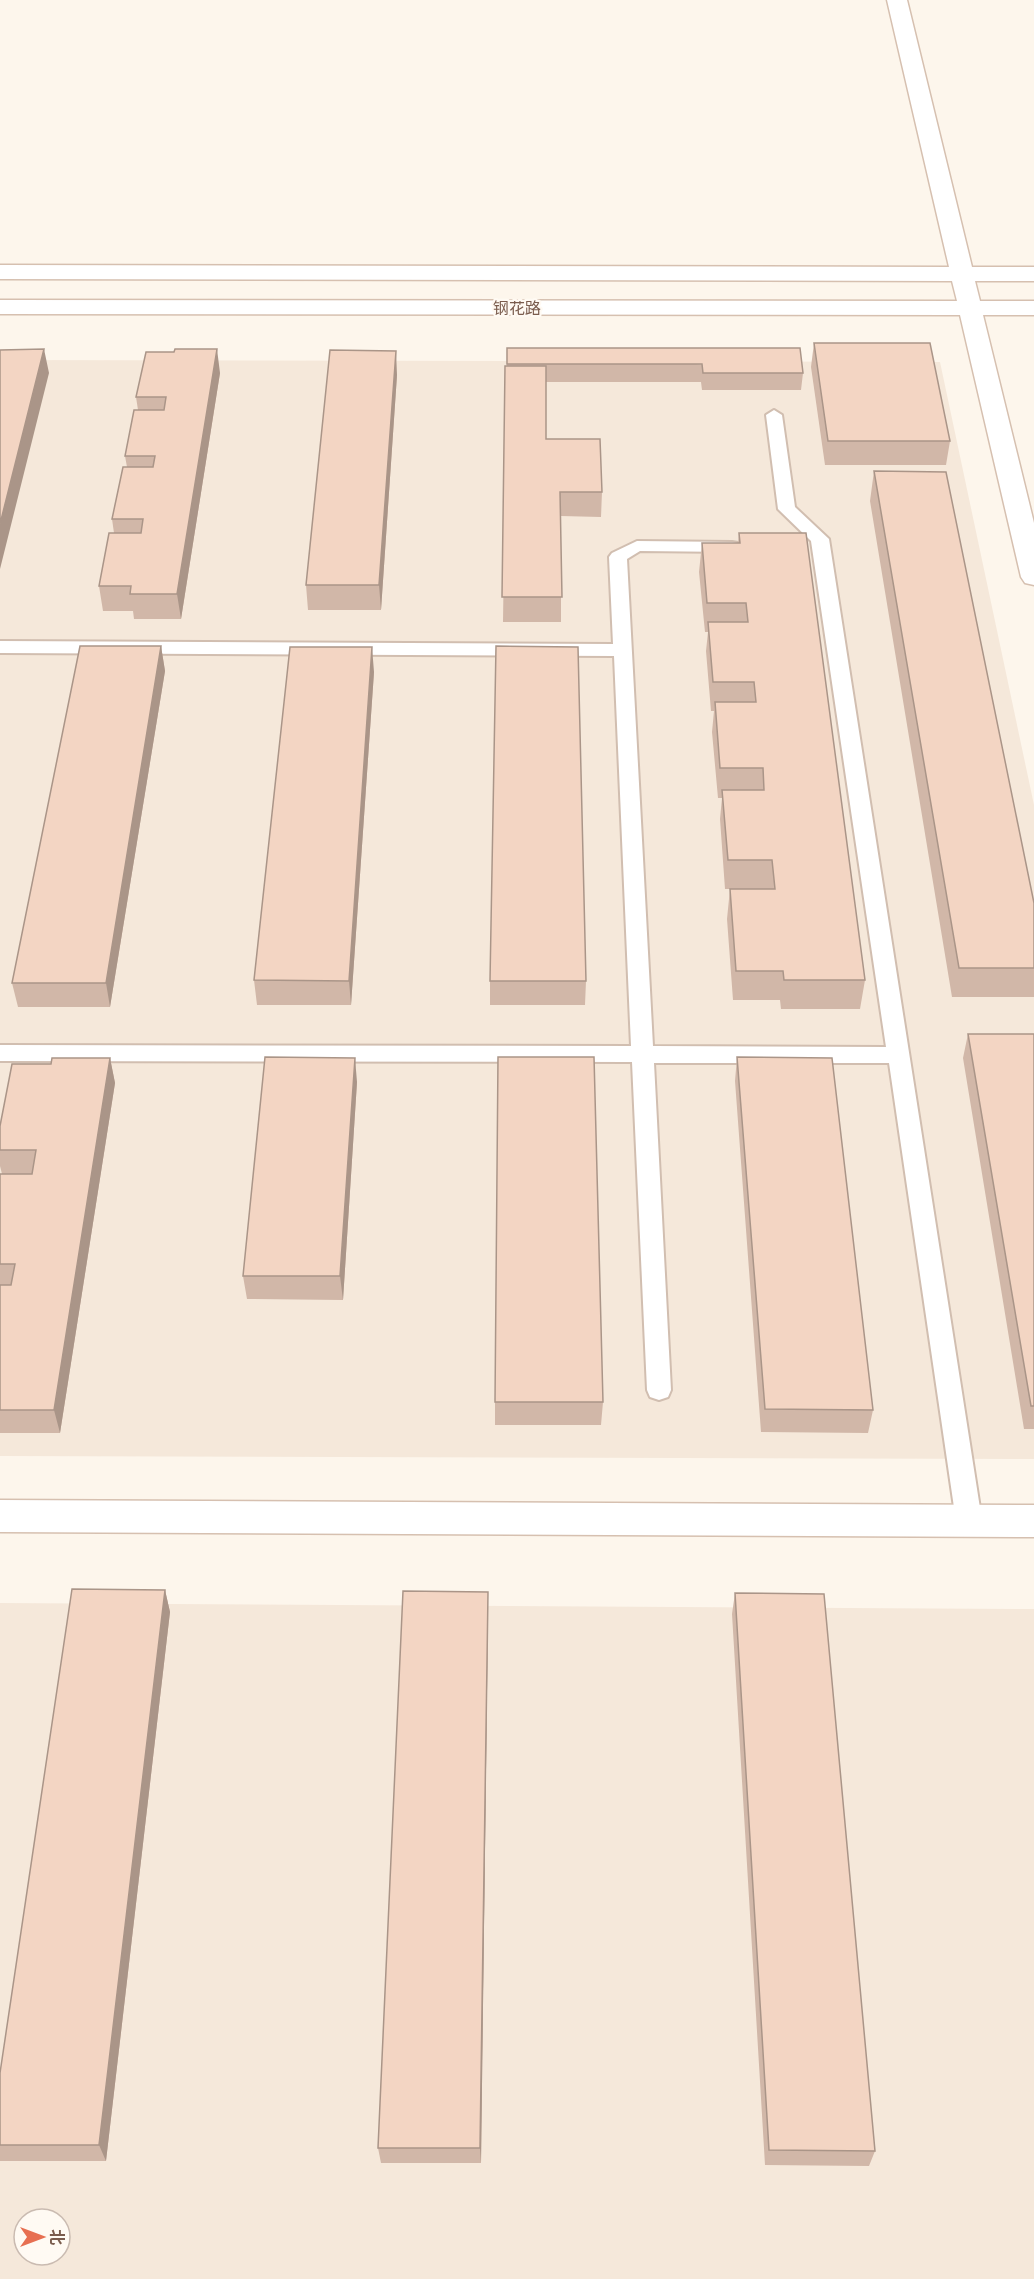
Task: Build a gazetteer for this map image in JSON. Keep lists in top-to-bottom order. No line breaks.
{"streets":{"main road":["钢花路"]},"north":"right"}
